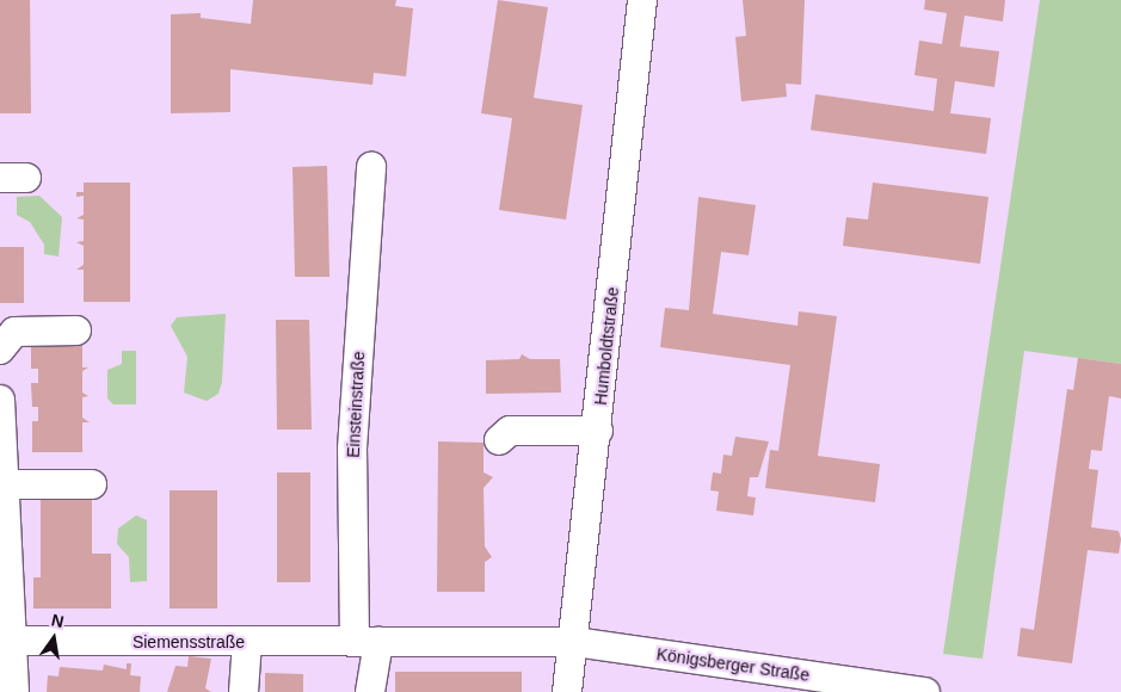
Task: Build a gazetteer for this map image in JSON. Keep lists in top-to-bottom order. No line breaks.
{"streets":{"street":["Humboldtstraße","Einsteinstraße","Siemensstraße","Königsberger Straße"]},"crossings":[["Humboldtstraße","Siemensstraße"],["Humboldtstraße","Königsberger Straße"],["Einsteinstraße","Siemensstraße"],["Siemensstraße","Königsberger Straße"]],"north":"top"}
